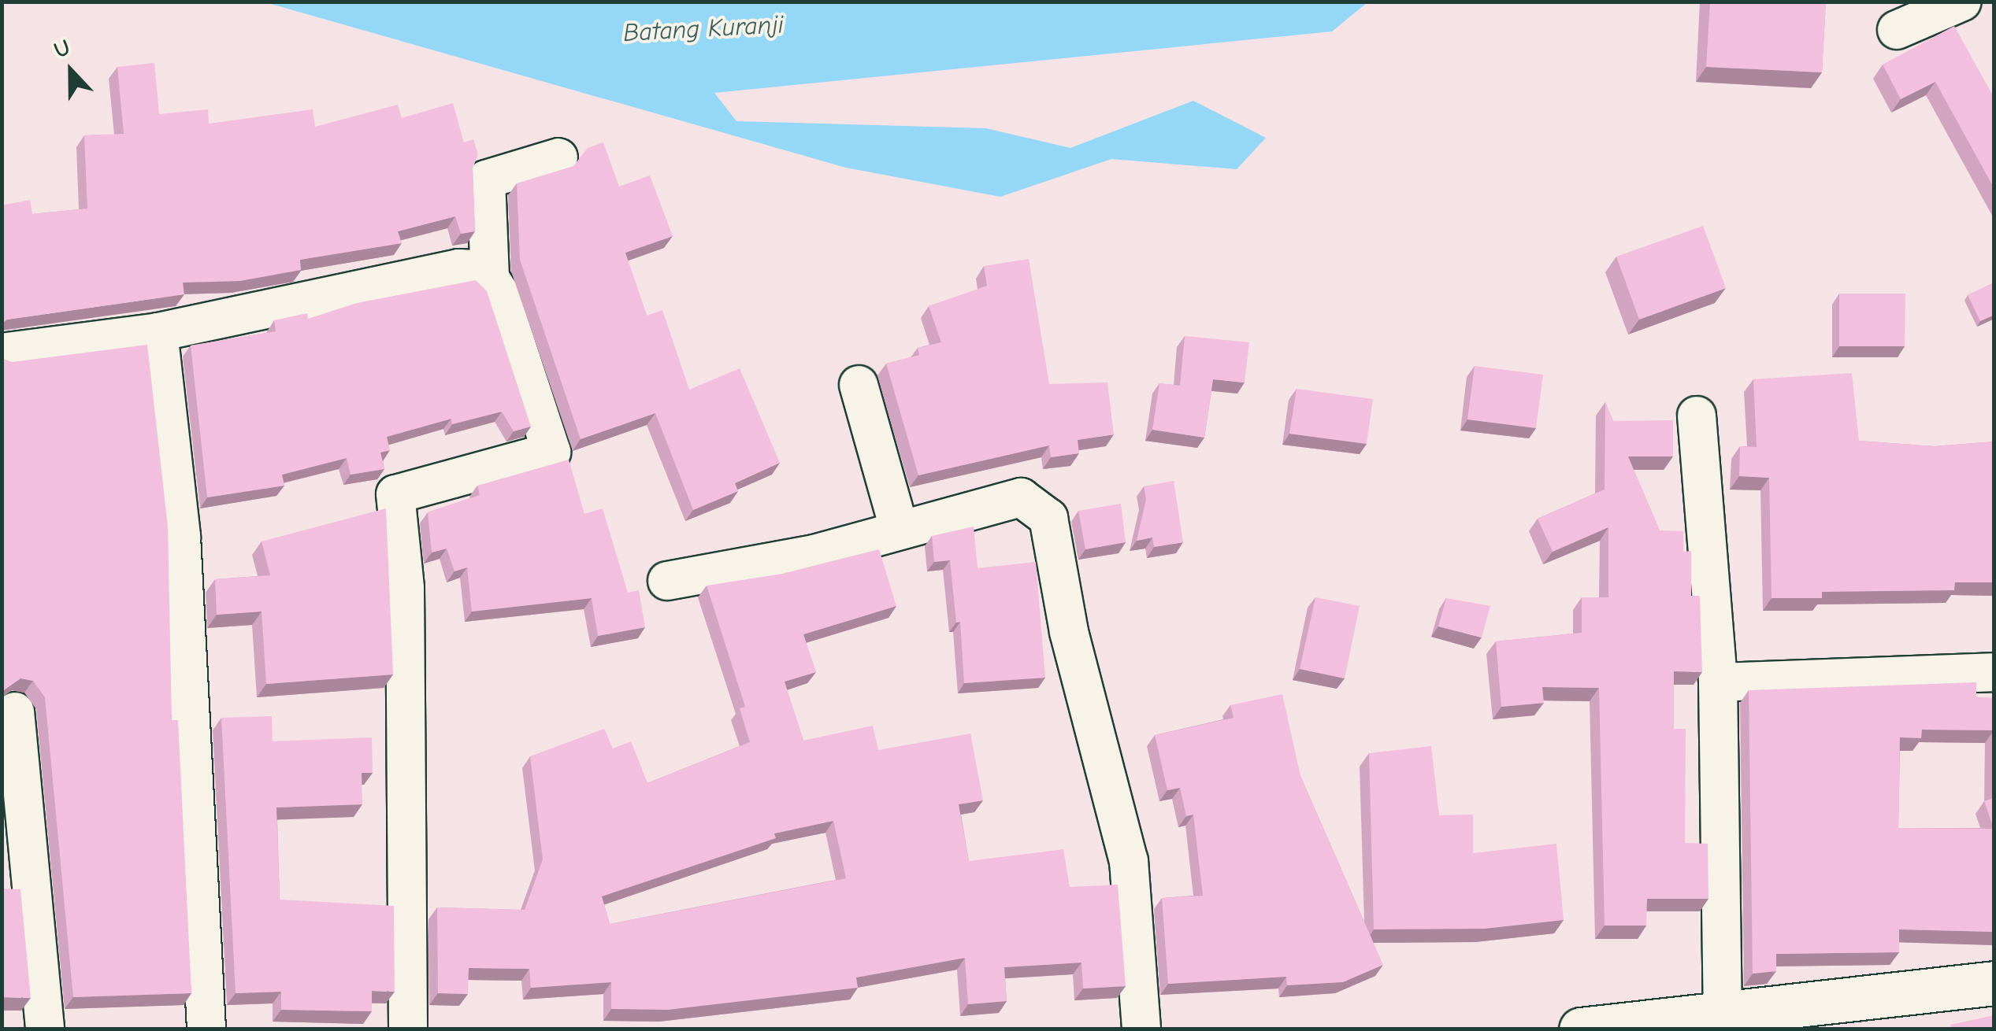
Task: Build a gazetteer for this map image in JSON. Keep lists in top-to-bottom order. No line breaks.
{"water":["Batang Kuranji"],"north":"top"}
